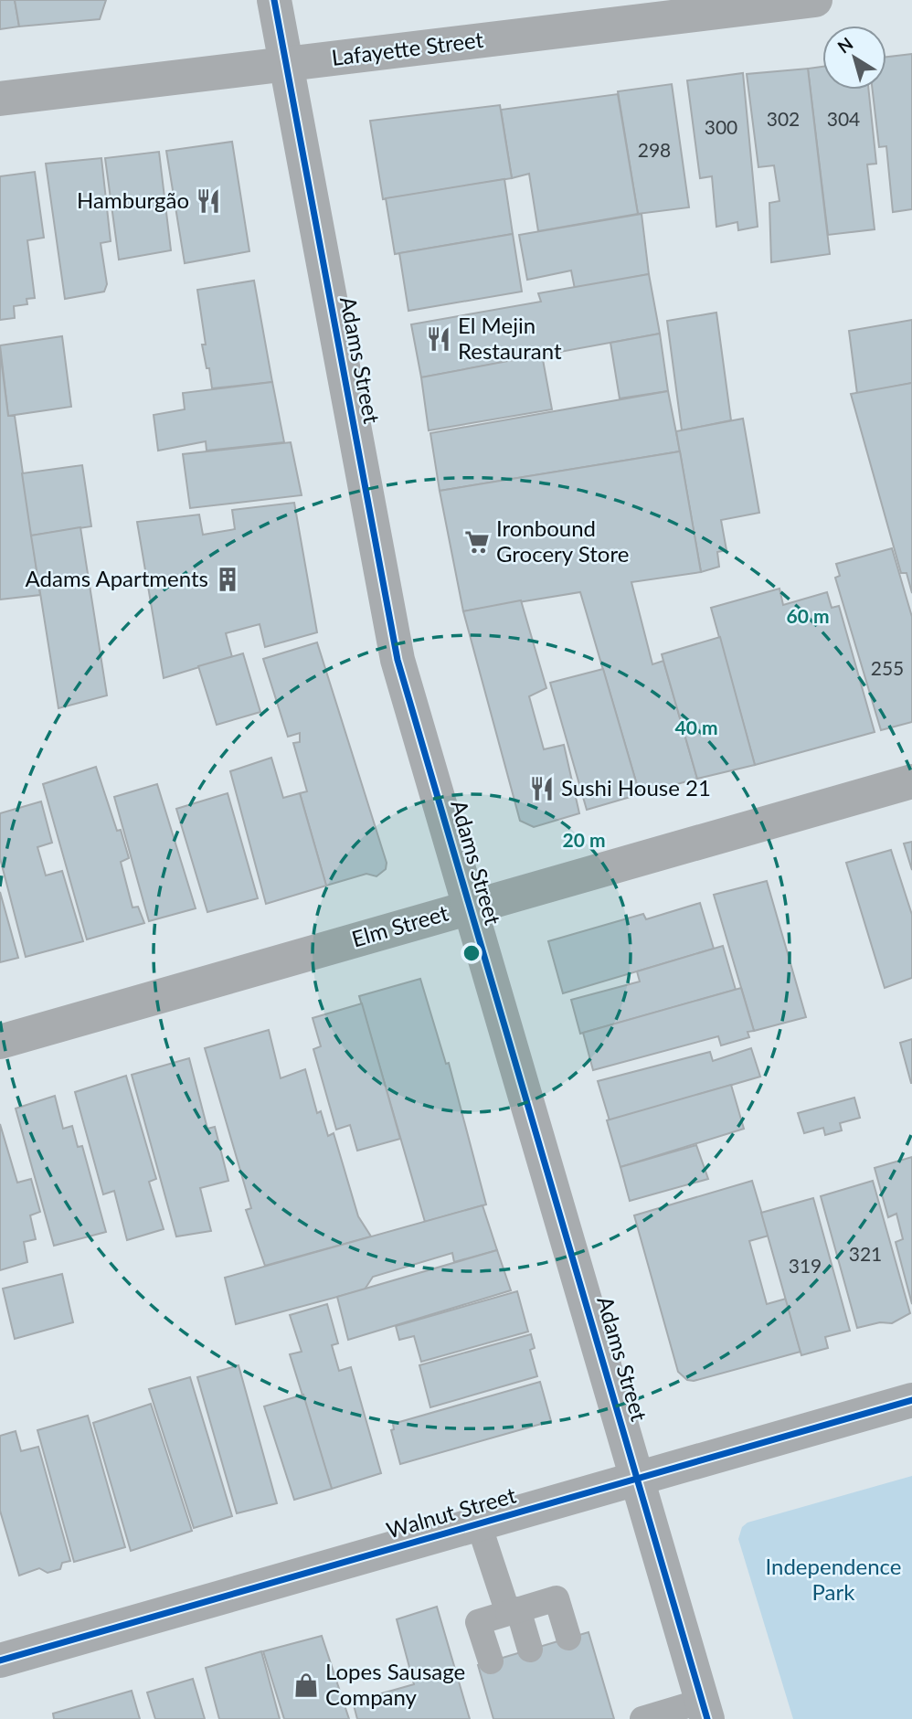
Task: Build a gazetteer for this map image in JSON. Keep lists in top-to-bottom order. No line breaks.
{"streets":{"street":["Lafayette Street","Adams Street","Elm Street","Walnut Street"]},"crossings":[["Lafayette Street","Adams Street"],["Adams Street","Elm Street"],["Adams Street","Walnut Street"]],"parks":["Independence Park"],"places":{"restaurant":["Hamburgão","El Mejin Restaurant","Sushi House 21"],"supermarket":["Ironbound Grocery Store"],"building":["Adams Apartments"],"shop":["Lopes Sausage Company"]},"house_numbers":["302","304","300","298","255","321","319"],"north":"top left","rings":["60 m","40 m","20 m"]}
